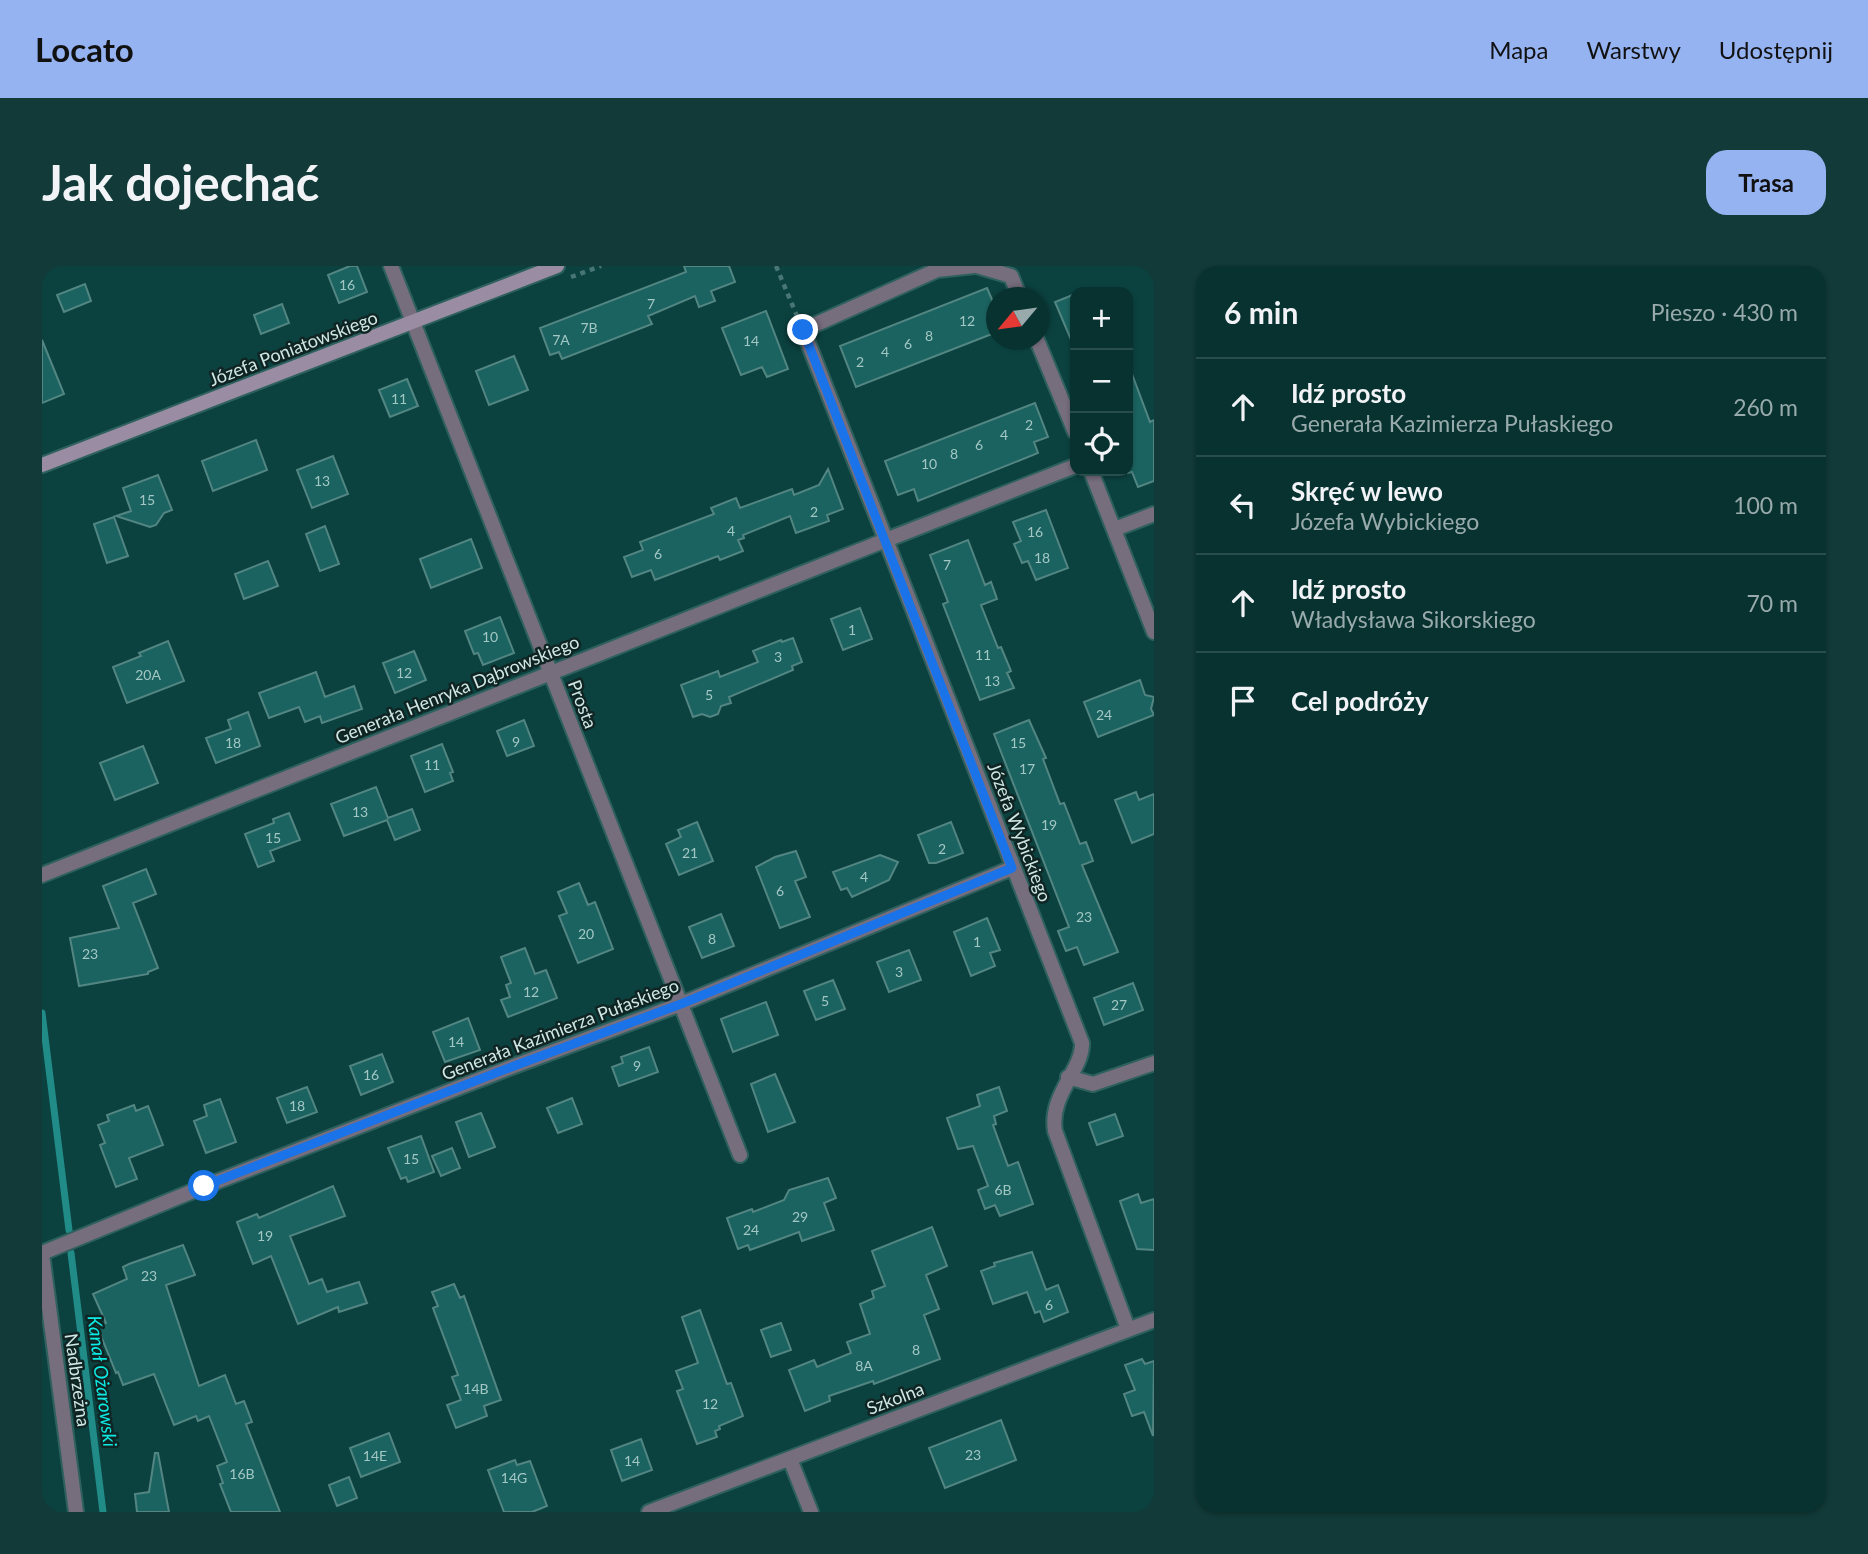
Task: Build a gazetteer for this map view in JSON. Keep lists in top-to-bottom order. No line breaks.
{"streets":{"street":["Józefa Poniatowskiego","Generała Henryka Dąbrowskiego","Prosta","Józefa Wybickiego","Generała Kazimierza Pułaskiego","Nadbrzeżna","Szkolna"]},"crossings":[["Józefa Poniatowskiego","Prosta"],["Generała Henryka Dąbrowskiego","Prosta"],["Generała Henryka Dąbrowskiego","Józefa Wybickiego"],["Prosta","Generała Kazimierza Pułaskiego"],["Józefa Wybickiego","Generała Kazimierza Pułaskiego"],["Józefa Wybickiego","Szkolna"],["Generała Kazimierza Pułaskiego","Nadbrzeżna"]],"water":["Kanał Ożarowski"],"house_numbers":["16","7","12","7B","8","7A","14","6","4","2","11","2","4","6","8","10","13","15","2","4","16","6","18","7","1","10","11","3","12","20A","13","5","24","9","18","15","11","17","13","19","15","2","21","4","6","23","20","8","1","23","3","12","5","27","14","9","16","18","15","6B","29","24","19","23","6","8","8A","14B","12","23","14E","14","16B","14G"],"north":"bottom left","page":{"header":"Locato","nav":["Mapa","Warstwy","Udostępnij"],"buttons":"Trasa","title":"Jak dojechać","heading":["6 min","Pieszo · 430 m"],"map_buttons":["+","−"],"list":[["Idź prosto","Generała Kazimierza Pułaskiego","260 m"],["Skręć w lewo","Józefa Wybickiego","100 m"],["Idź prosto","Władysława Sikorskiego","70 m"],"Cel podróży"]}}
